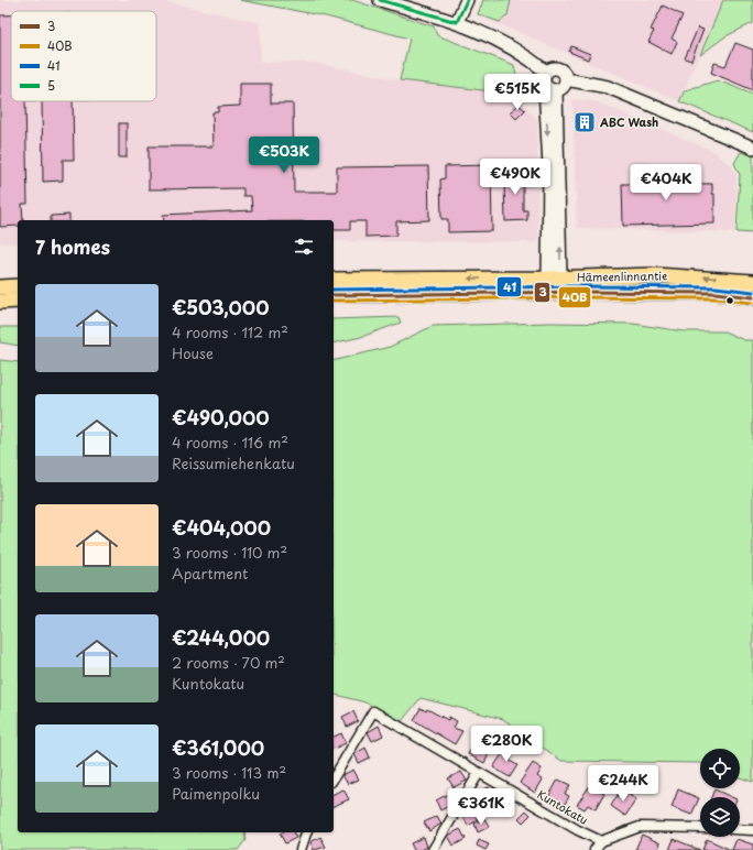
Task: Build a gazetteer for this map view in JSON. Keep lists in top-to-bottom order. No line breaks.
{"streets":{"main road":["Hämeenlinnantie"],"street":["Kuntokatu"]},"places":{"building":["ABC Wash"]},"lines":["transit line 5","transit line 41","transit line 3","transit line 40B"],"legend":["3","40B","41","5"],"page":{"price":["€515K","€503K","€490K","€404K","€280K","€244K","€361K"],"heading":"7 homes","list":[{"name":"€503,000","note":"4 rooms · 112 m² · House"},{"name":"€490,000","note":"4 rooms · 116 m² · Reissumiehenkatu"},{"name":"€404,000","note":"3 rooms · 110 m² · Apartment"},{"name":"€244,000","note":"2 rooms · 70 m² · Kuntokatu"},{"name":"€361,000","note":"3 rooms · 113 m² · Paimenpolku"}]}}
